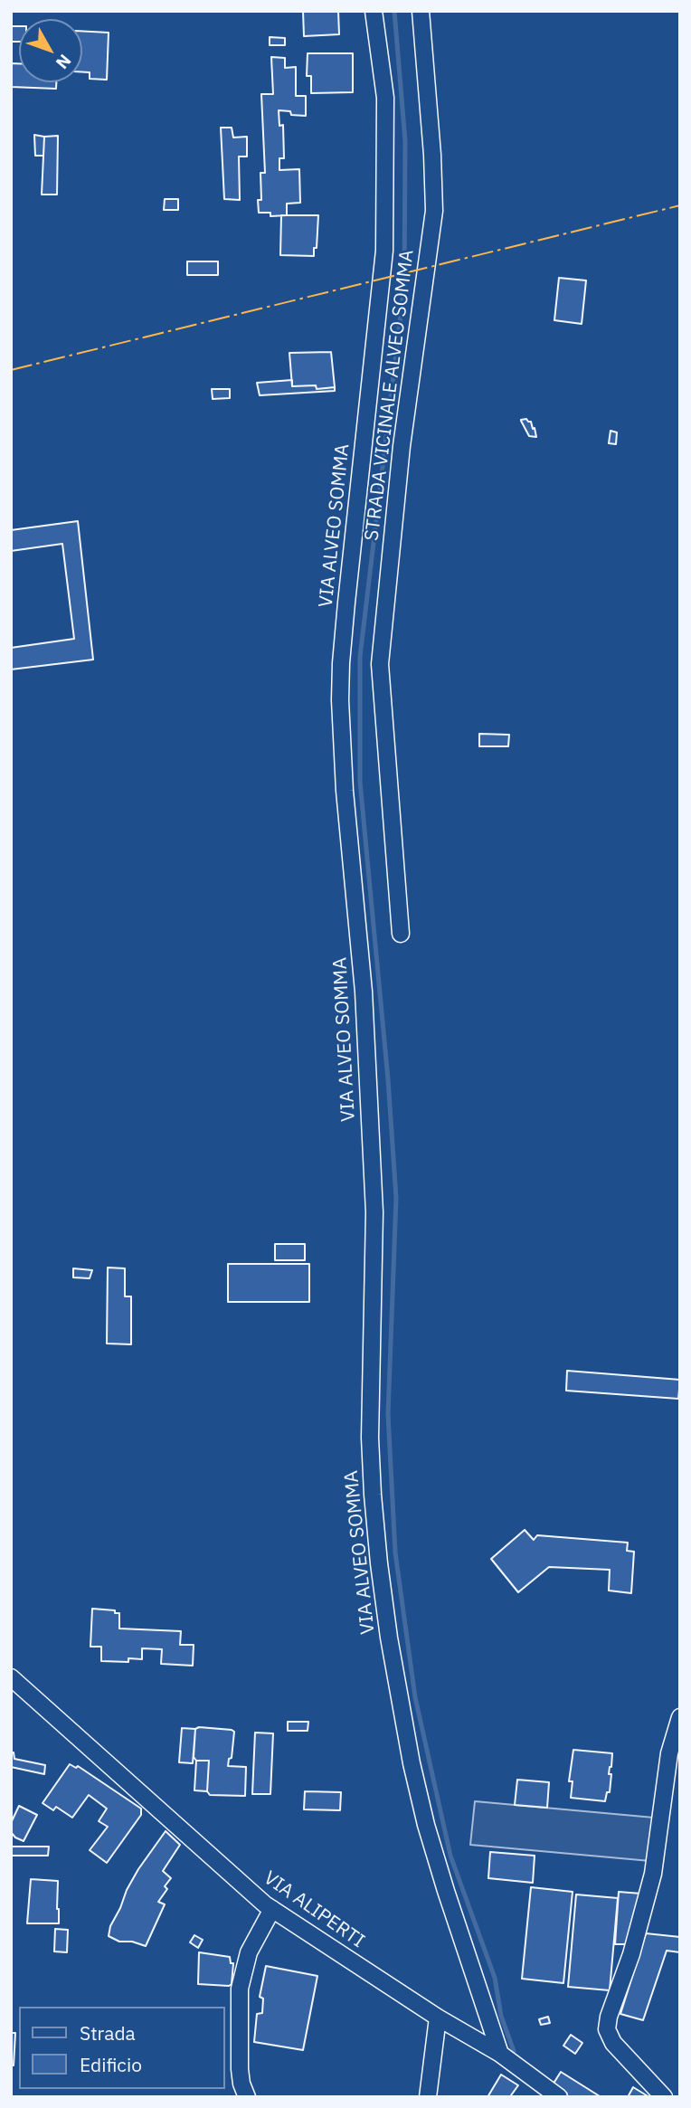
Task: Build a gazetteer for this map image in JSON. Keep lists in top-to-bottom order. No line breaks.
{"streets":{"street":["STRADA VICINALE ALVEO SOMMA","VIA ALVEO SOMMA","VIA ALIPERTI"]},"crossings":[["VIA ALVEO SOMMA","VIA ALIPERTI"]],"legend":["Strada","Edificio"],"north":"bottom right"}
